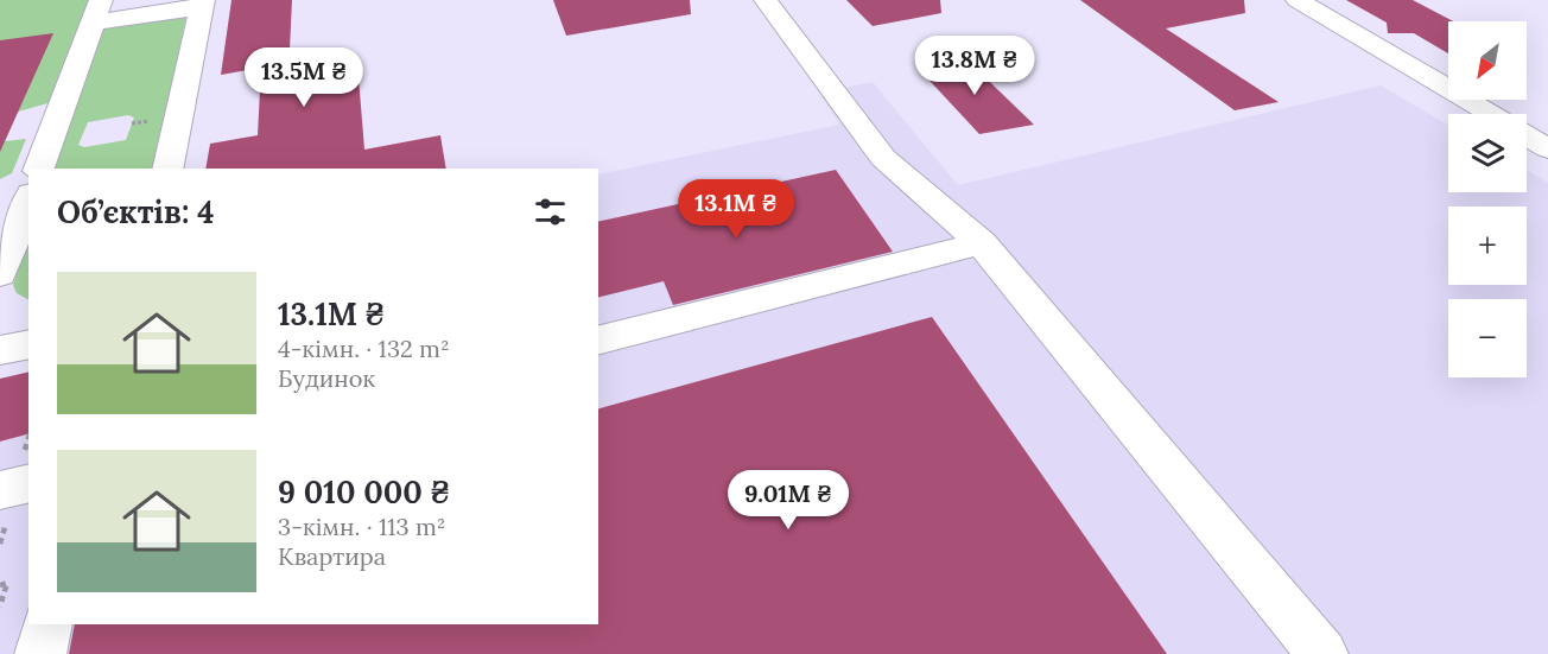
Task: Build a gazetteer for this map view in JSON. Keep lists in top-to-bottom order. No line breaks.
{"north":"bottom left","page":{"map_buttons":["+","−"],"price":["13.8M ₴","13.5M ₴","13.1M ₴","9.01M ₴"],"heading":"Об’єктів: 4","list":[{"name":"13.1M ₴","note":"4-кімн. · 132 m² · Будинок"},{"name":"9 010 000 ₴","note":"3-кімн. · 113 m² · Квартира"}]}}
